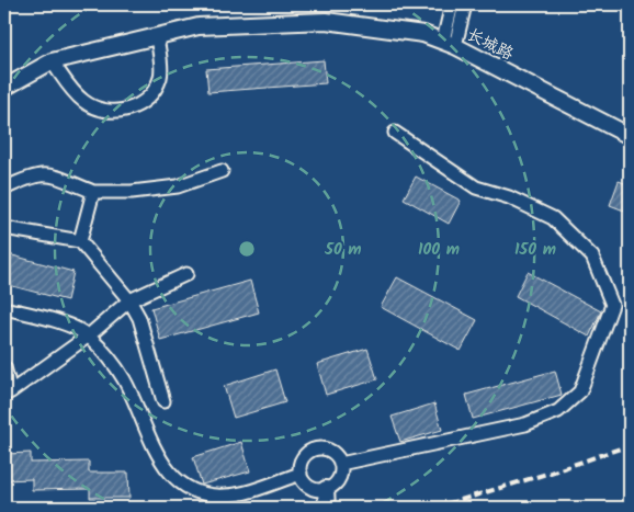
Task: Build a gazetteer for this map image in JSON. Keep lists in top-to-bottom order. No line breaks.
{"streets":{"street":["长城路"]},"rings":["50 m","100 m","150 m"]}
